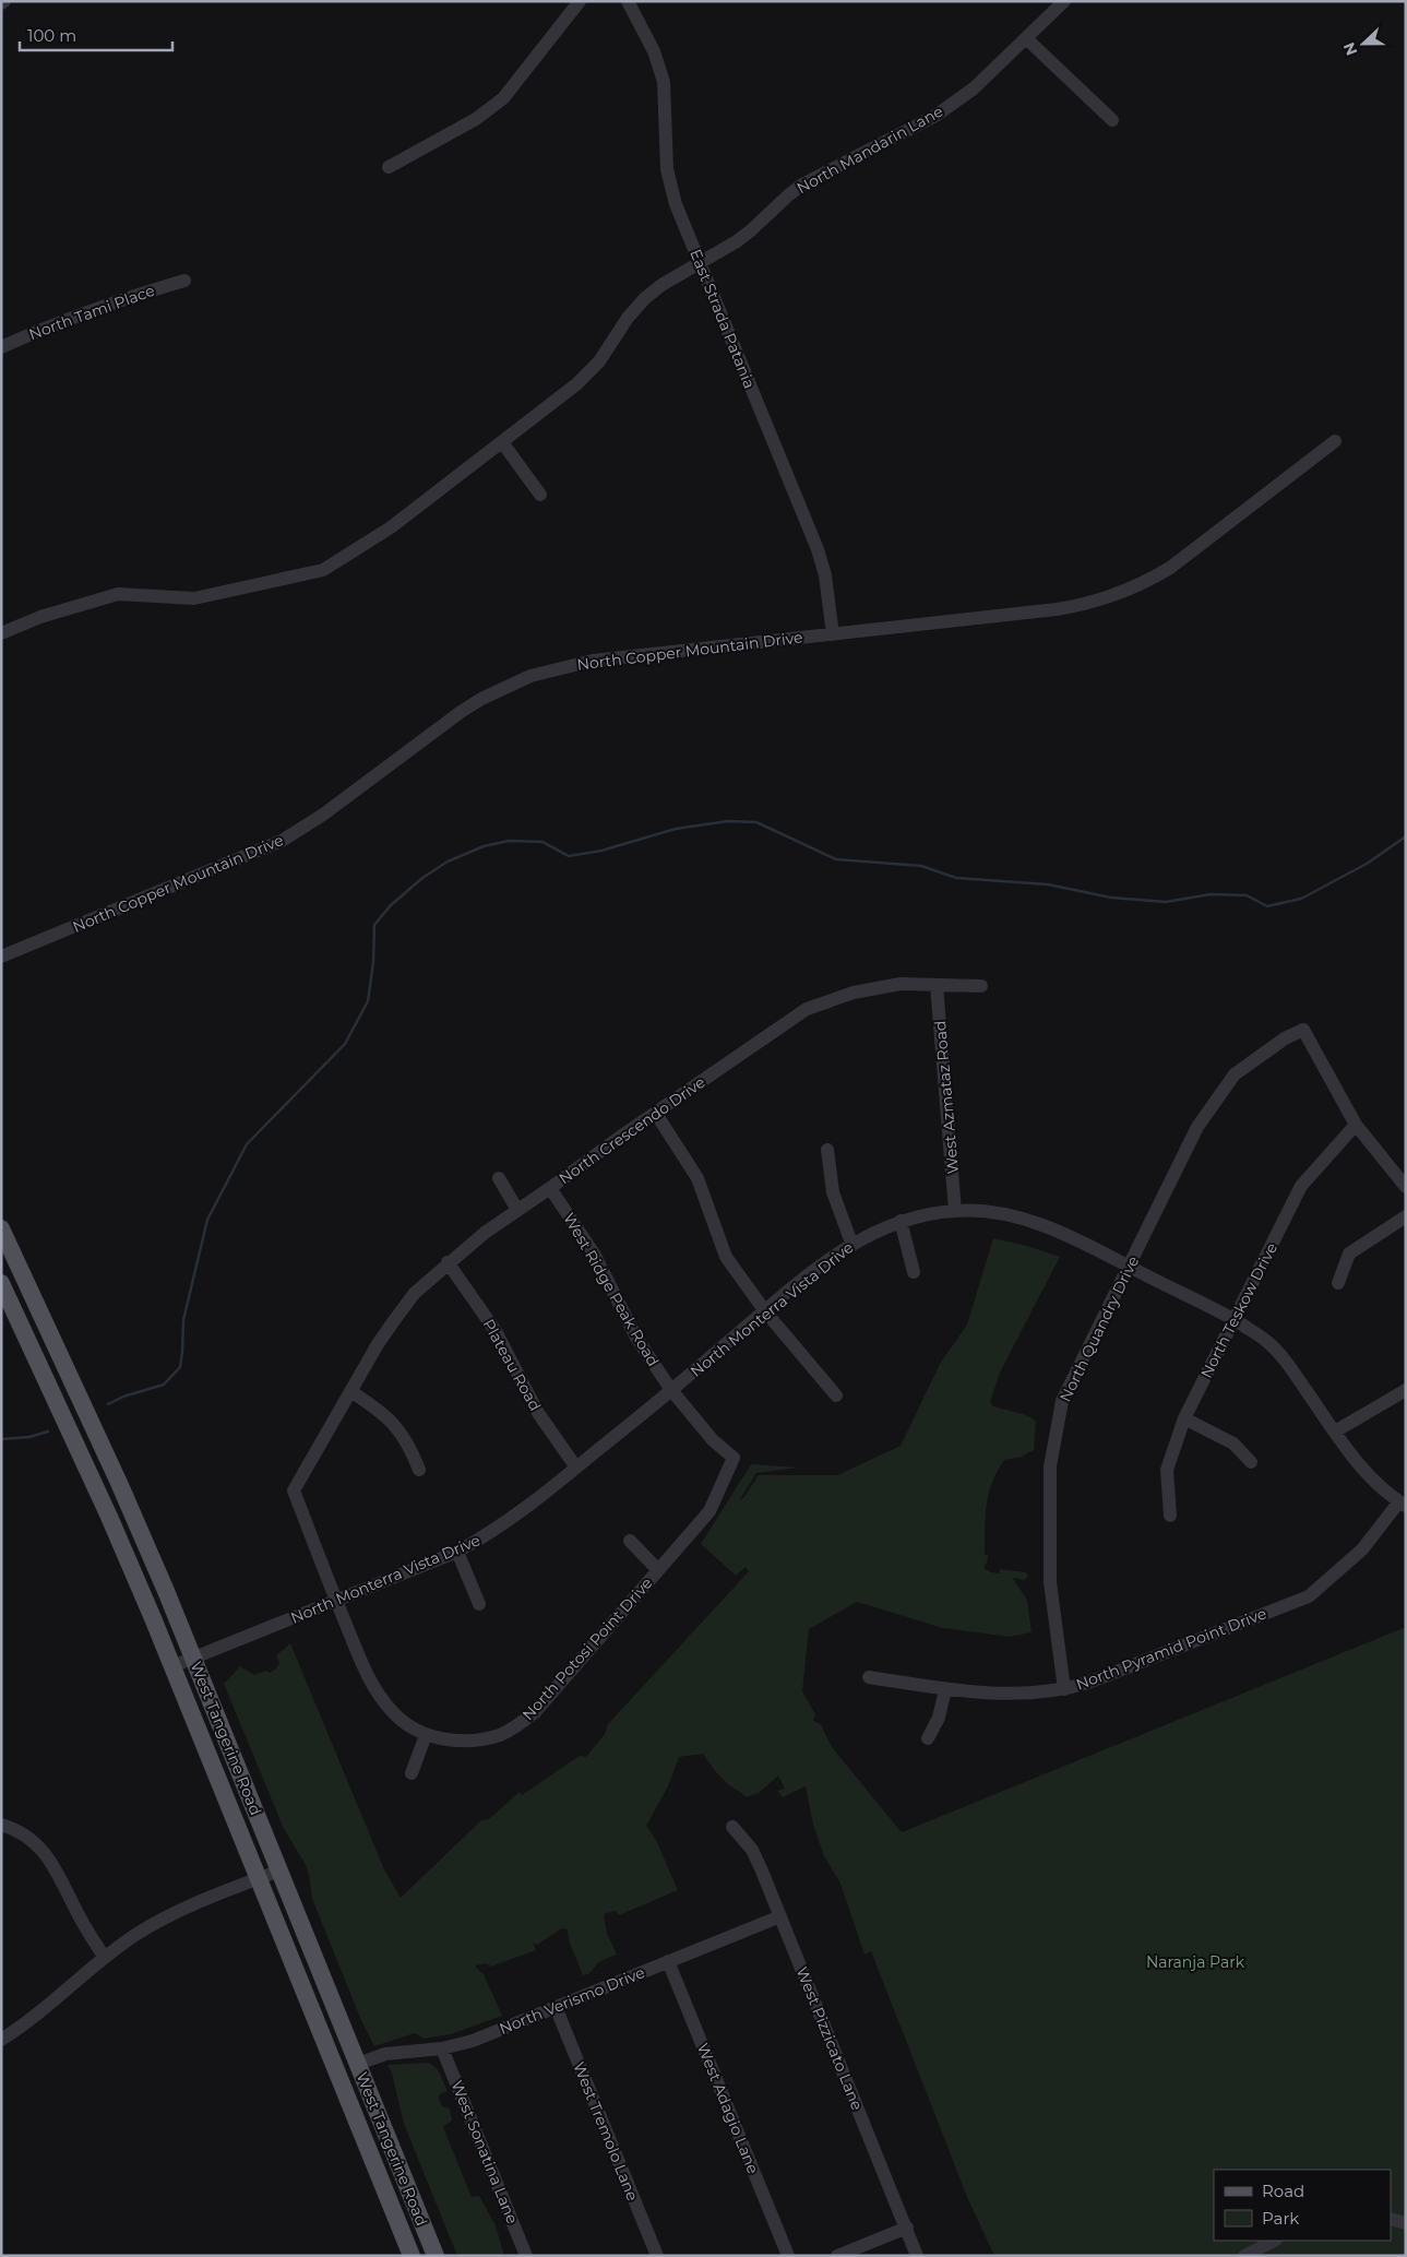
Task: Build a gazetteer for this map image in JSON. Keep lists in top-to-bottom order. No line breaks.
{"streets":{"main road":["West Tangerine Road"],"street":["North Mandarin Lane","North Tami Place","East Strada Patania","North Copper Mountain Drive","West Azmataz Road","North Crescendo Drive","West Ridge Peak Road","North Monterra Vista Drive","North Teskow Drive","North Quandry Drive","Plateau Road","North Potosi Point Drive","North Pyramid Point Drive","North Verismo Drive","West Pizzicato Lane","West Adagio Lane","West Tremolo Lane","West Sonatina Lane"]},"crossings":[["North Mandarin Lane","East Strada Patania"],["East Strada Patania","North Copper Mountain Drive"],["West Azmataz Road","North Crescendo Drive"],["West Azmataz Road","North Monterra Vista Drive"],["North Crescendo Drive","West Ridge Peak Road"],["North Crescendo Drive","Plateau Road"],["North Crescendo Drive","North Potosi Point Drive"],["West Ridge Peak Road","North Monterra Vista Drive"],["West Ridge Peak Road","North Potosi Point Drive"],["North Monterra Vista Drive","North Teskow Drive"],["North Monterra Vista Drive","North Quandry Drive"],["North Monterra Vista Drive","Plateau Road"],["North Monterra Vista Drive","North Potosi Point Drive"],["North Monterra Vista Drive","North Pyramid Point Drive"],["North Monterra Vista Drive","West Tangerine Road"],["North Teskow Drive","North Quandry Drive"],["North Quandry Drive","North Pyramid Point Drive"],["West Tangerine Road","North Verismo Drive"],["North Verismo Drive","West Pizzicato Lane"],["North Verismo Drive","West Adagio Lane"],["North Verismo Drive","West Tremolo Lane"],["North Verismo Drive","West Sonatina Lane"]],"parks":["Naranja Park"],"legend":["Road","Park"],"scale_bar":"100 m","north":"left"}
